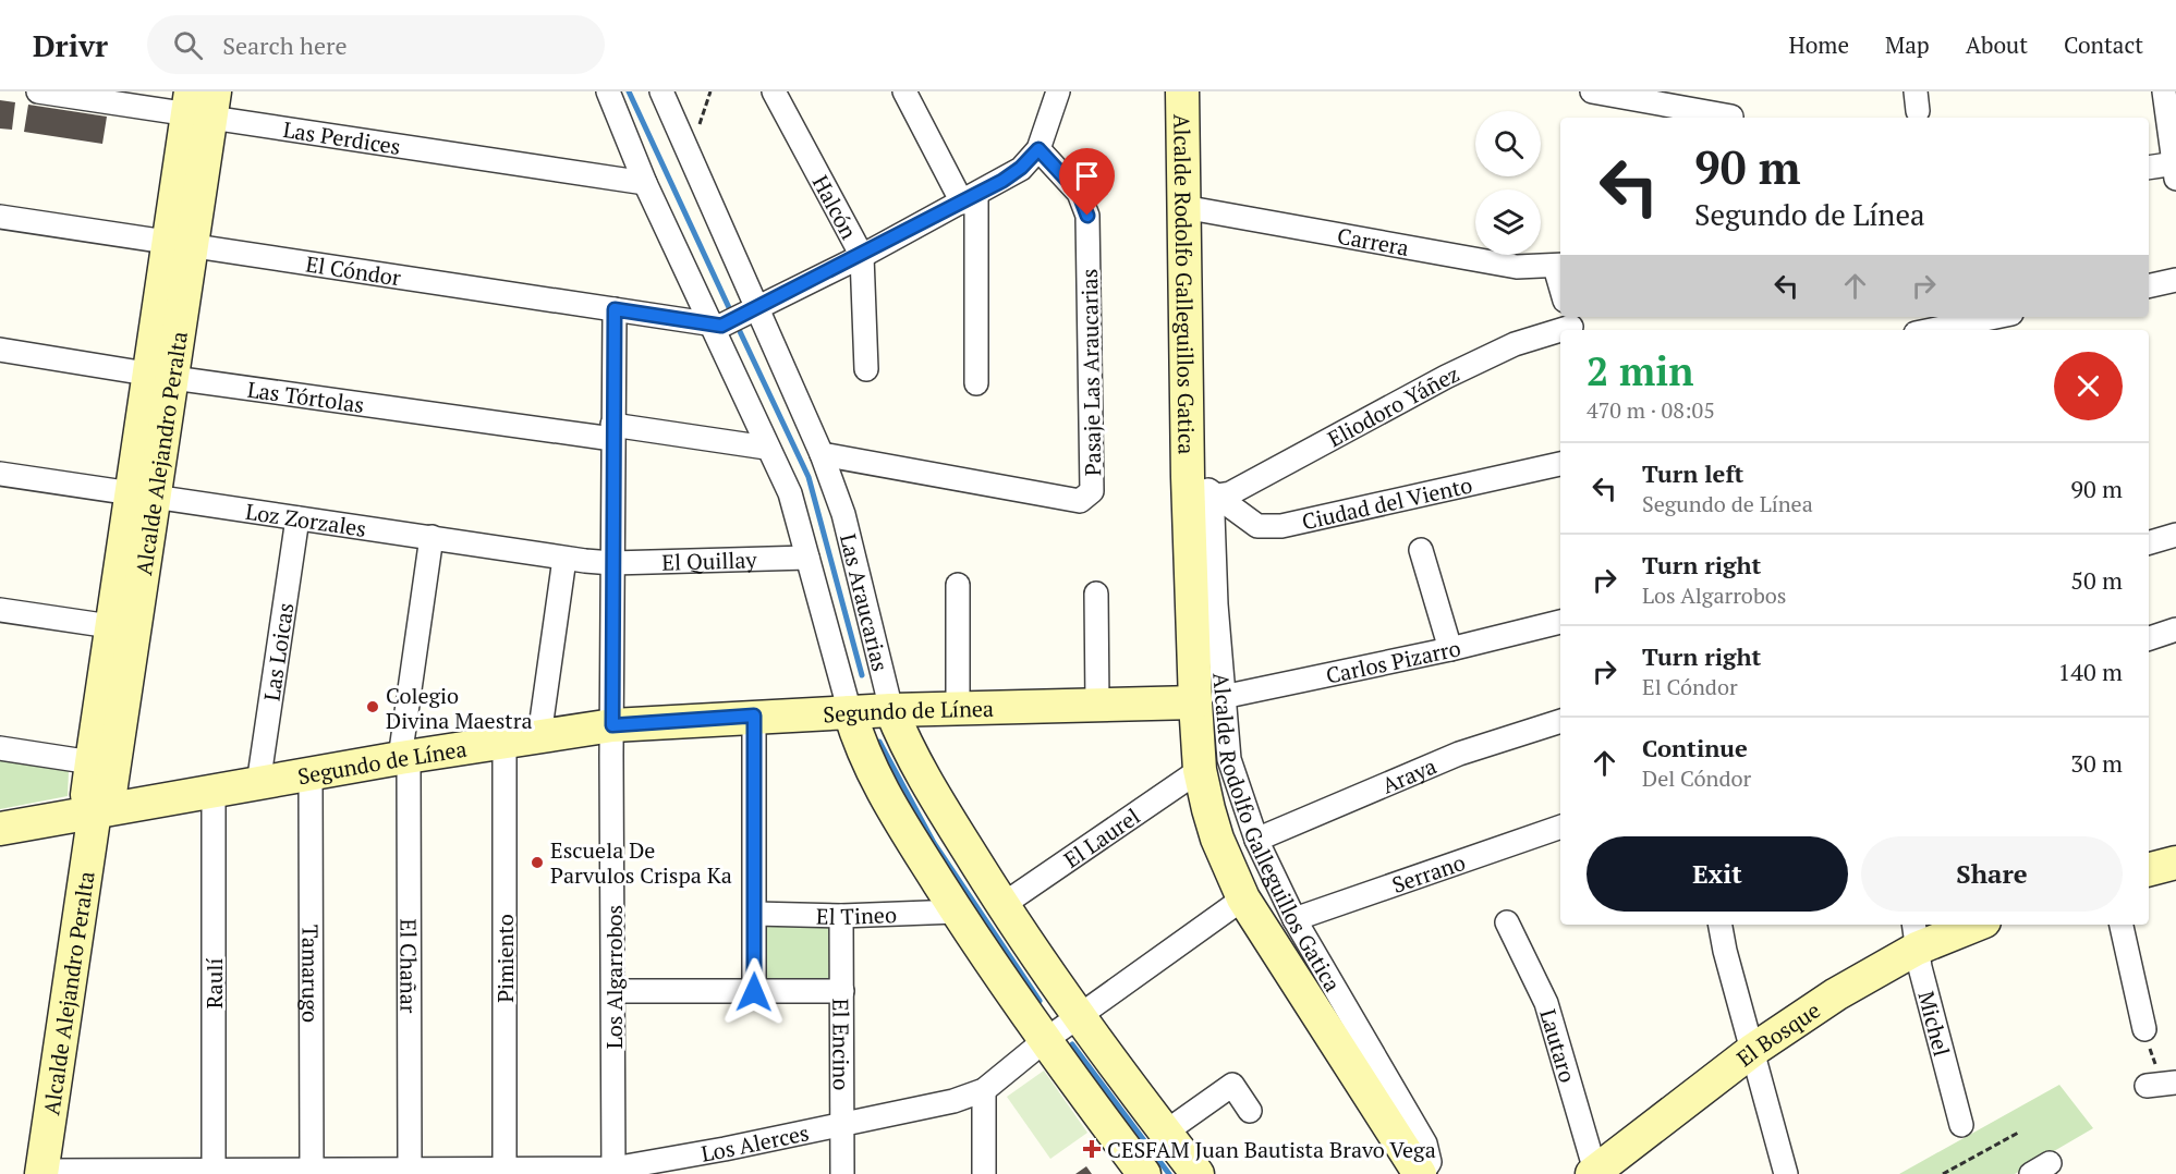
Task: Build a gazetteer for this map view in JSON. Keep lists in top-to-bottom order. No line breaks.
{"streets":{"street":["Las Perdices","Halcón","Carrera","El Cóndor","Alcalde Rodolfo Galleguillos Gatica","Pasaje Las Araucarias","Las Tórtolas","Eliodoro Yáñez","Alcalde Alejandro Peralta","Ciudad del Viento","Loz Zorzales","El Quillay","Las Araucarias","Las Loicas","Carlos Pizarro","Segundo de Línea","Araya","El Laurel","Serrano","El Tineo","Pimiento","El Chañar","Tamarugo","Los Algarrobos","Raulí","Michel","El Bosque","El Encino","Lautaro","Los Alerces"]},"crossings":[["Las Perdices","Alcalde Alejandro Peralta"],["Las Perdices","Las Araucarias"],["Carrera","Alcalde Rodolfo Galleguillos Gatica"],["El Cóndor","Alcalde Alejandro Peralta"],["El Cóndor","Las Araucarias"],["El Cóndor","Los Algarrobos"],["Alcalde Rodolfo Galleguillos Gatica","Eliodoro Yáñez"],["Alcalde Rodolfo Galleguillos Gatica","Ciudad del Viento"],["Alcalde Rodolfo Galleguillos Gatica","Carlos Pizarro"],["Alcalde Rodolfo Galleguillos Gatica","Segundo de Línea"],["Alcalde Rodolfo Galleguillos Gatica","Araya"],["Alcalde Rodolfo Galleguillos Gatica","El Laurel"],["Alcalde Rodolfo Galleguillos Gatica","Serrano"],["Alcalde Rodolfo Galleguillos Gatica","Los Alerces"],["Pasaje Las Araucarias","Las Araucarias"],["Las Tórtolas","Alcalde Alejandro Peralta"],["Las Tórtolas","Las Araucarias"],["Las Tórtolas","Los Algarrobos"],["Eliodoro Yáñez","Ciudad del Viento"],["Alcalde Alejandro Peralta","Loz Zorzales"],["Alcalde Alejandro Peralta","Segundo de Línea"],["Alcalde Alejandro Peralta","Los Alerces"],["Loz Zorzales","El Quillay"],["Loz Zorzales","Las Loicas"],["Loz Zorzales","El Chañar"],["Loz Zorzales","Los Algarrobos"],["El Quillay","Las Araucarias"],["El Quillay","Los Algarrobos"],["Las Araucarias","Segundo de Línea"],["Las Araucarias","El Laurel"],["Las Araucarias","El Tineo"],["Las Araucarias","Los Alerces"],["Las Loicas","Segundo de Línea"],["Carlos Pizarro","Segundo de Línea"],["Segundo de Línea","Pimiento"],["Segundo de Línea","El Chañar"],["Segundo de Línea","Tamarugo"],["Segundo de Línea","Los Algarrobos"],["Segundo de Línea","Raulí"],["El Tineo","El Encino"],["Pimiento","Los Alerces"],["El Chañar","Los Alerces"],["Tamarugo","Los Alerces"],["Los Algarrobos","Los Alerces"],["Raulí","Los Alerces"],["Michel","El Bosque"],["El Bosque","Lautaro"],["El Encino","Los Alerces"]],"places":{"other":["Colegio Divina Maestra","Escuela De Parvulos Crispa Ka"],"health":["CESFAM Juan Bautista Bravo Vega"]},"page":{"header":"Drivr","search":"Search here","nav":["Home","Map","About","Contact"],"turn":["90 m","Segundo de Línea"],"heading":["2 min","470 m · 08:05"],"list":[{"name":"Turn left","note":"Segundo de Línea","value":"90 m"},{"name":"Turn right","note":"Los Algarrobos","value":"50 m"},{"name":"Turn right","note":"El Cóndor","value":"140 m"},{"name":"Continue","note":"Del Cóndor","value":"30 m"}],"buttons":["Exit","Share"]}}
